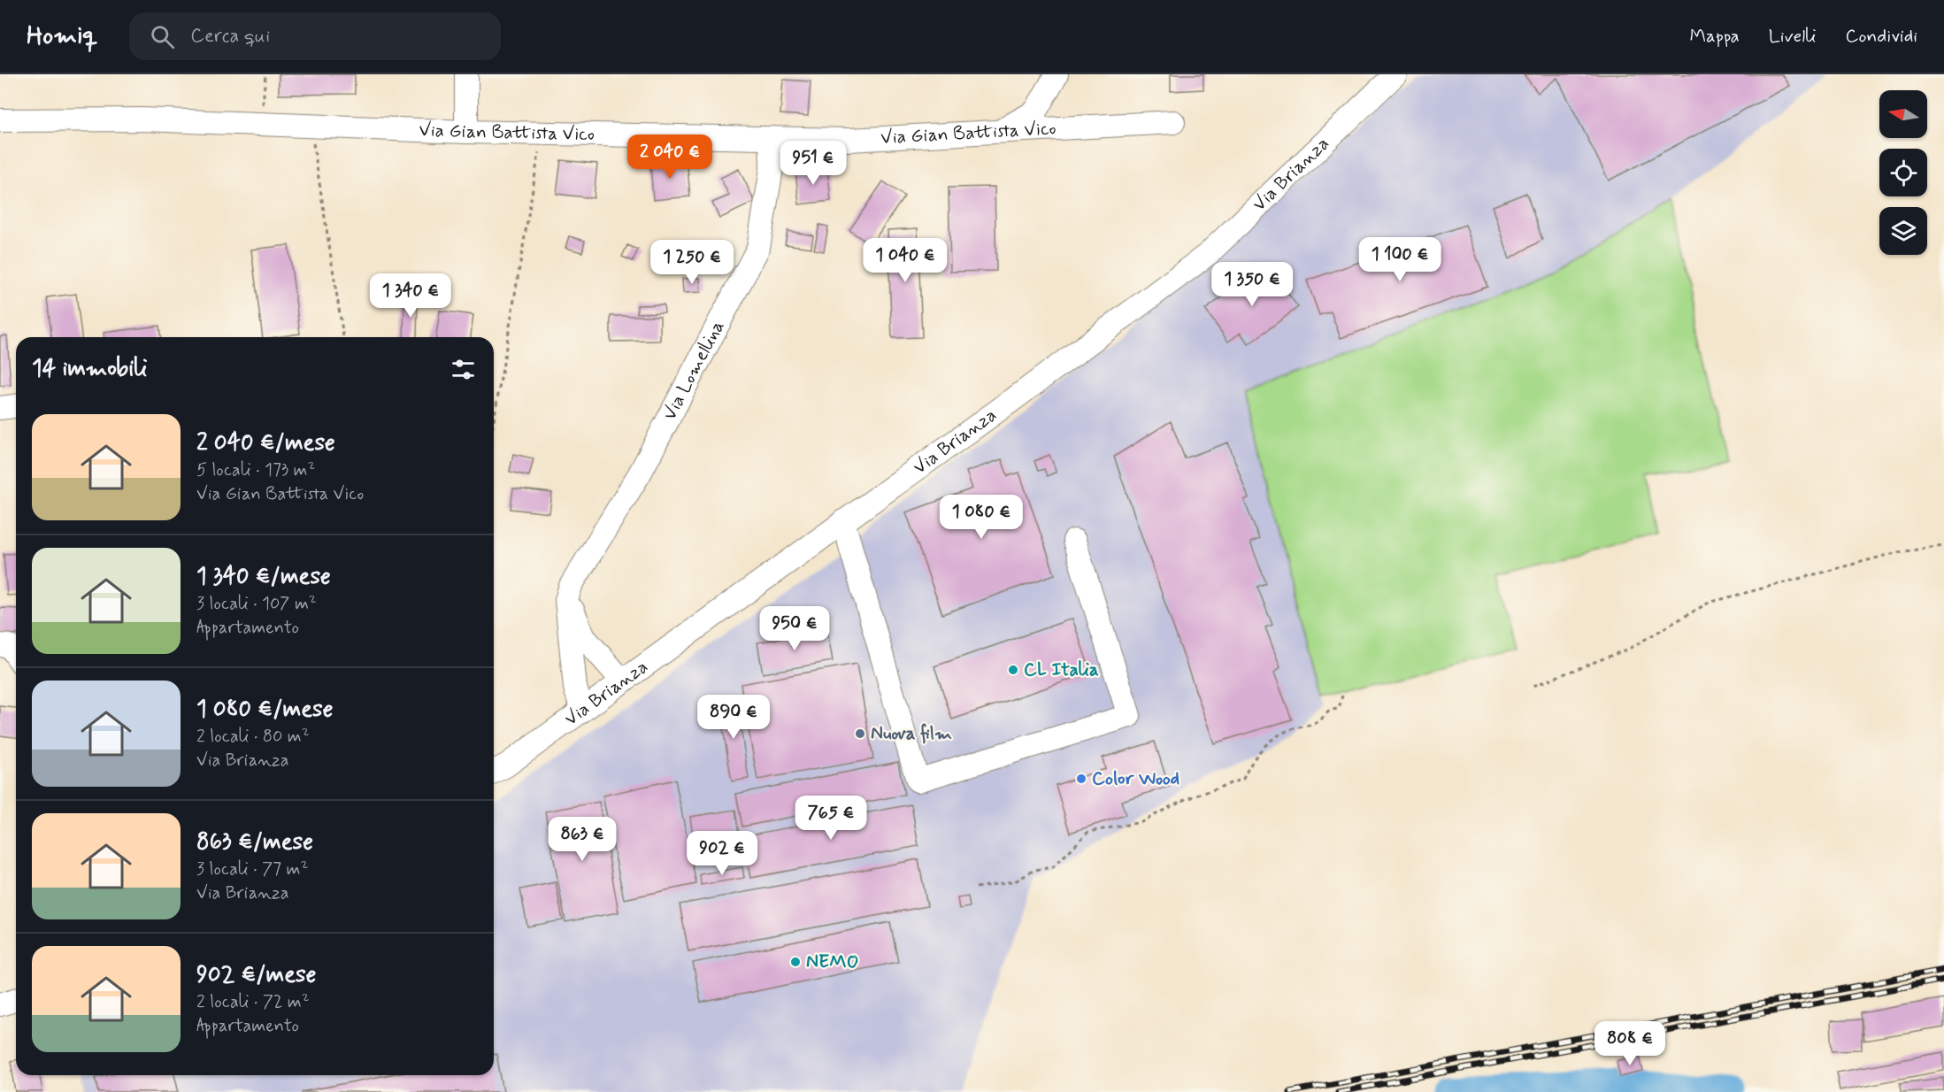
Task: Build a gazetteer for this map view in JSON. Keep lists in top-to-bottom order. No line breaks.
{"streets":{"street":["Via Gian Battista Vico","Via Brianza","Via Lomellina"]},"crossings":[["Via Gian Battista Vico","Via Lomellina"],["Via Brianza","Via Lomellina"]],"places":["CL Italia","Nuova film","Color Wood","NEMO"],"north":"left","page":{"header":"Homiq","search":"Cerca qui","nav":["Mappa","Livelli","Condividi"],"price":["2 040 €","951 €","1 100 €","1 040 €","1 250 €","1 350 €","1 340 €","1 080 €","950 €","890 €","765 €","863 €","902 €","808 €"],"heading":"14 immobili","list":[{"name":"2 040 €/mese","note":"5 locali · 173 m² · Via Gian Battista Vico"},{"name":"1 340 €/mese","note":"3 locali · 107 m² · Appartamento"},{"name":"1 080 €/mese","note":"2 locali · 80 m² · Via Brianza"},{"name":"863 €/mese","note":"3 locali · 77 m² · Via Brianza"},{"name":"902 €/mese","note":"2 locali · 72 m² · Appartamento"}]}}
